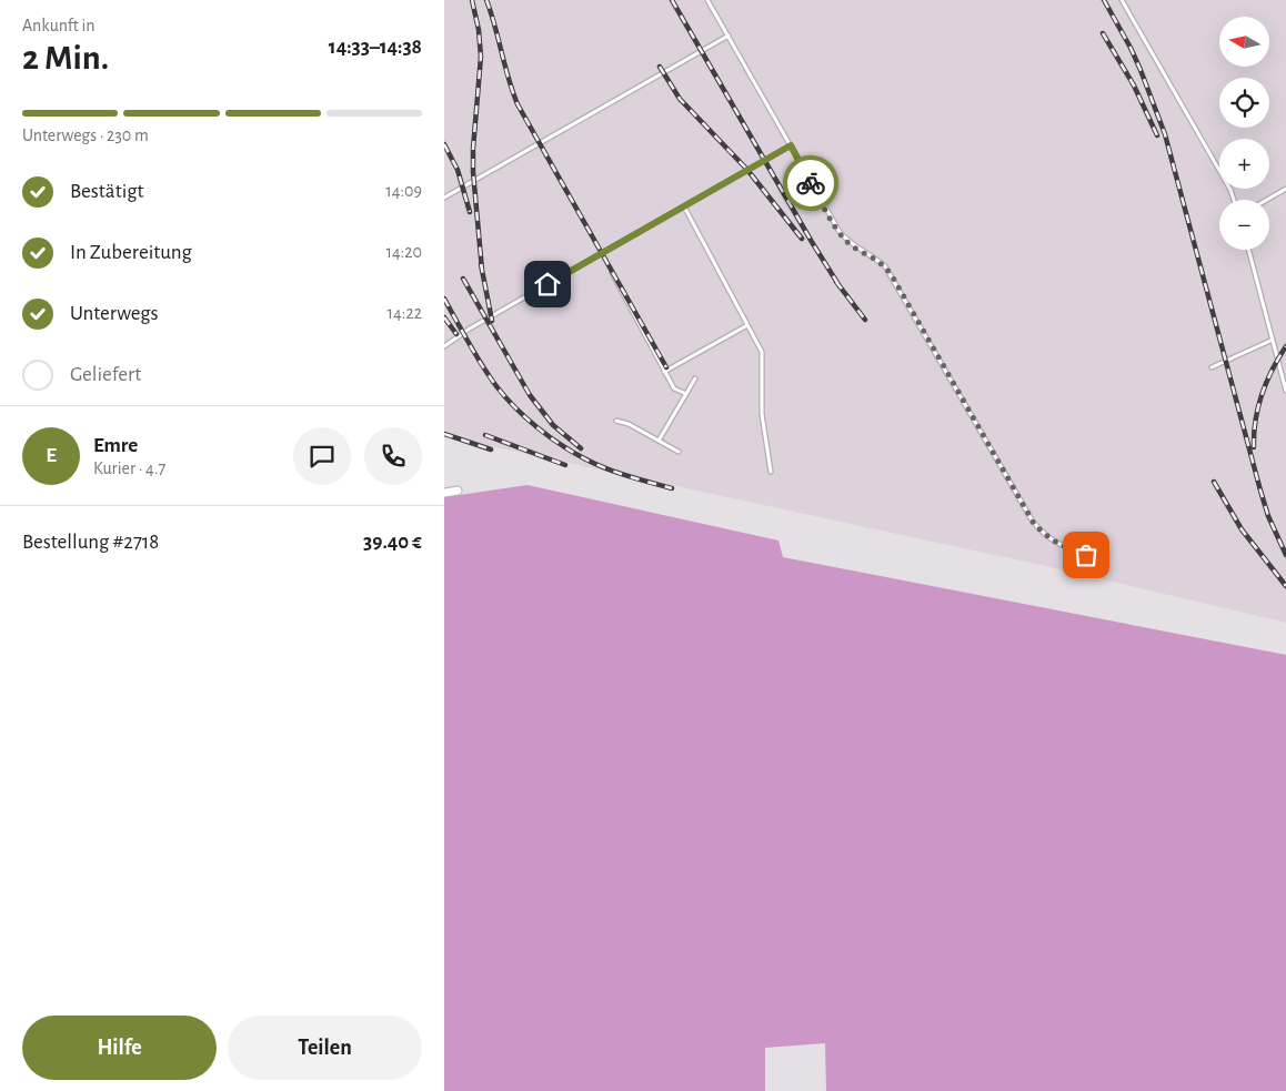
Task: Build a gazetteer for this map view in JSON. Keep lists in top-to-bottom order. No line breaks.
{"north":"left","page":{"heading":["2 Min.","Ankunft in","14:33–14:38"],"panel":["Emre","Kurier · 4.7","Bestellung #2718","39.40 €"],"map_buttons":["+","−"],"bar":"Unterwegs · 230 m","list":[["Bestätigt","14:09"],["In Zubereitung","14:20"],["Unterwegs","14:22"],"Geliefert"],"round":"E","buttons":["Hilfe","Teilen"]}}
